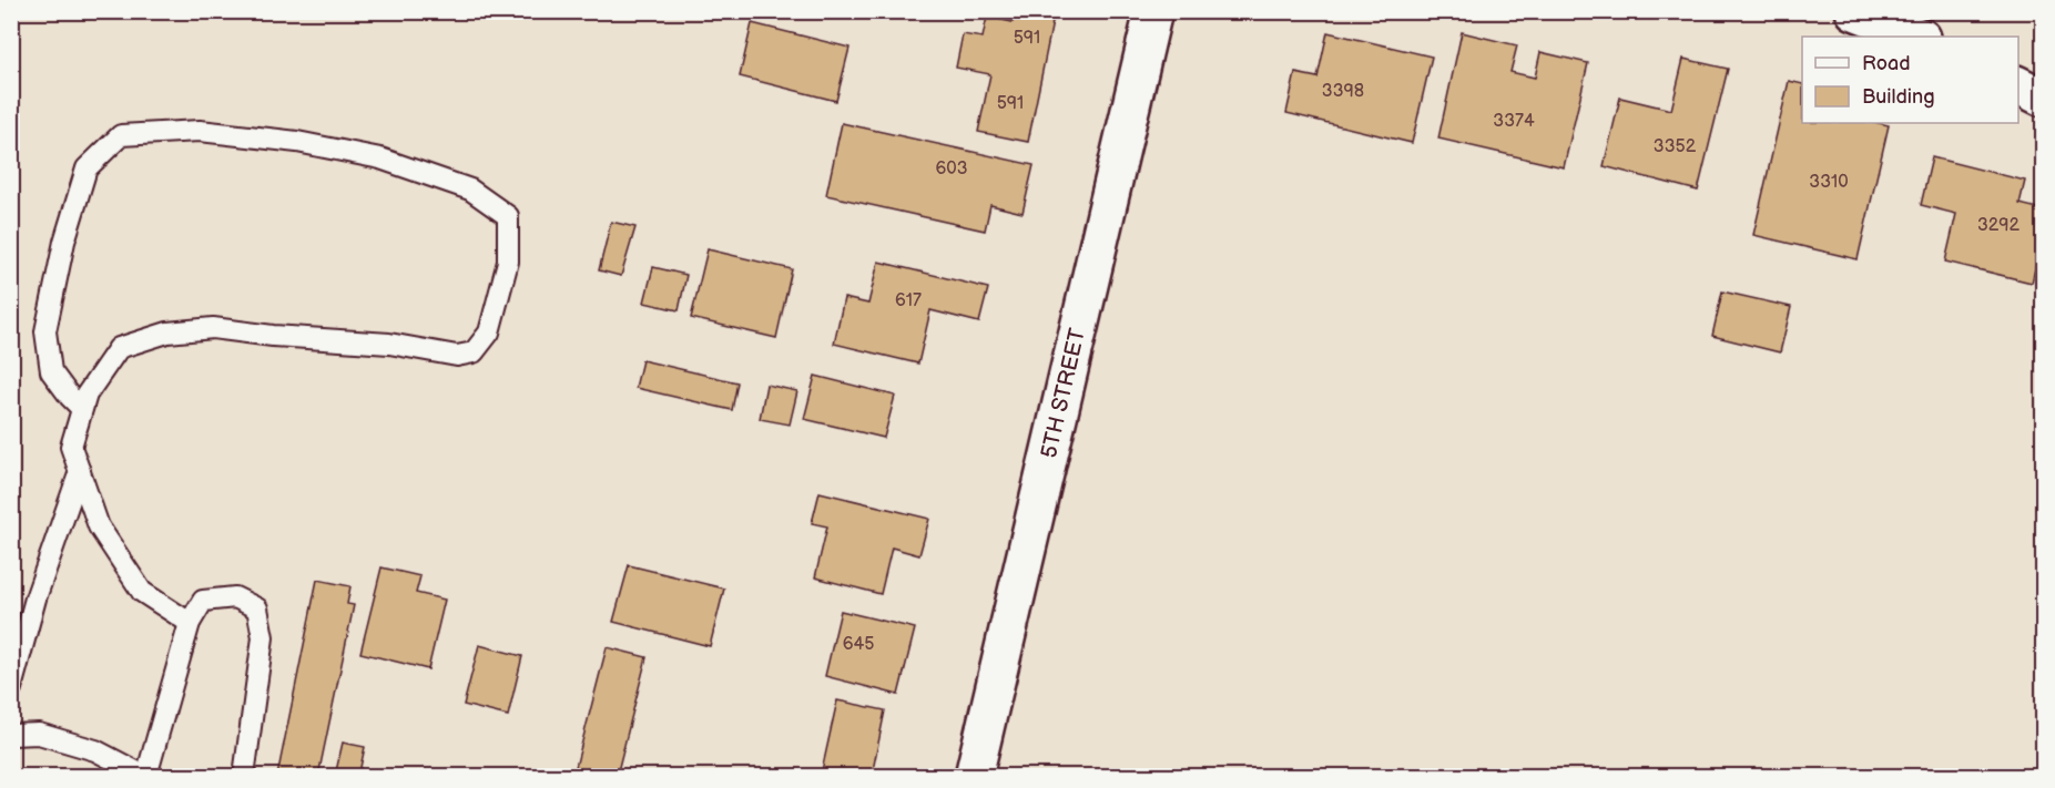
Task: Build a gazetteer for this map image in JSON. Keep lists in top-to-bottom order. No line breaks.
{"streets":{"street":["5TH STREET"]},"house_numbers":["591","3398","591","3374","3352","603","3310","3292","617","645"],"legend":["Road","Building"]}
